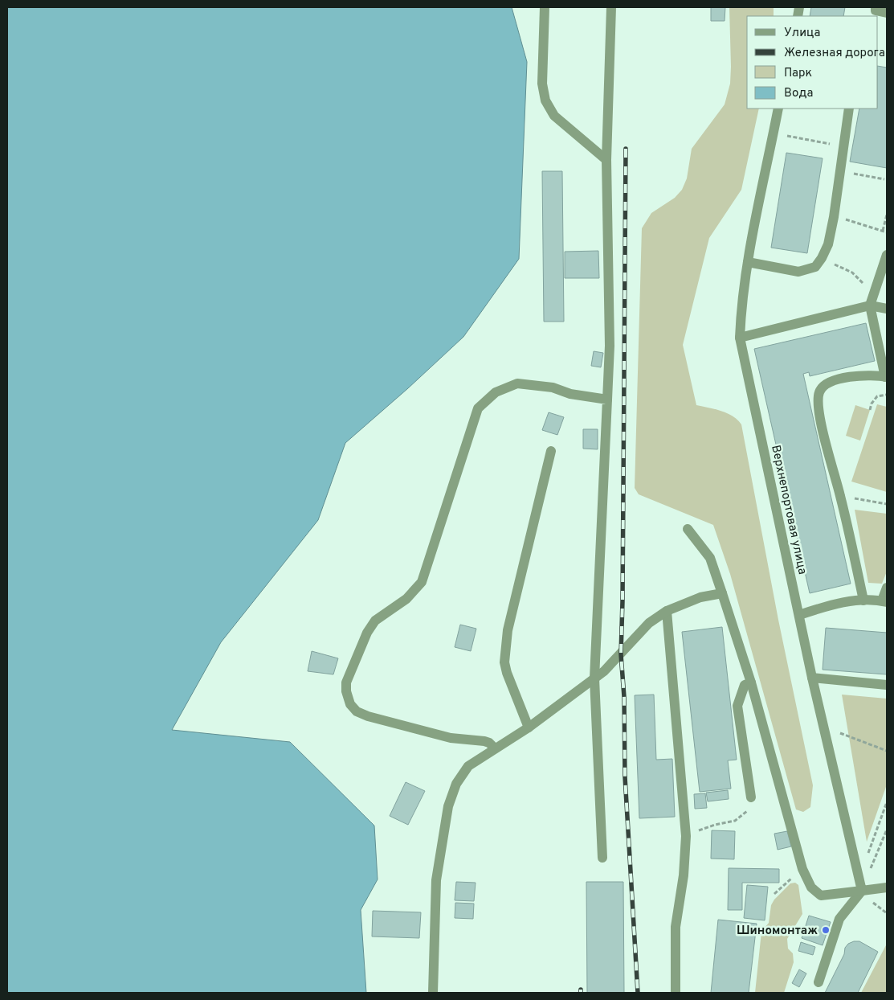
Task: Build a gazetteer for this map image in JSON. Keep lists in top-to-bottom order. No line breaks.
{"streets":{"lane":["Верхнепортовая улица"]},"places":["Шиномонтаж"],"legend":["Улица","Железная дорога","Парк","Вода"]}
